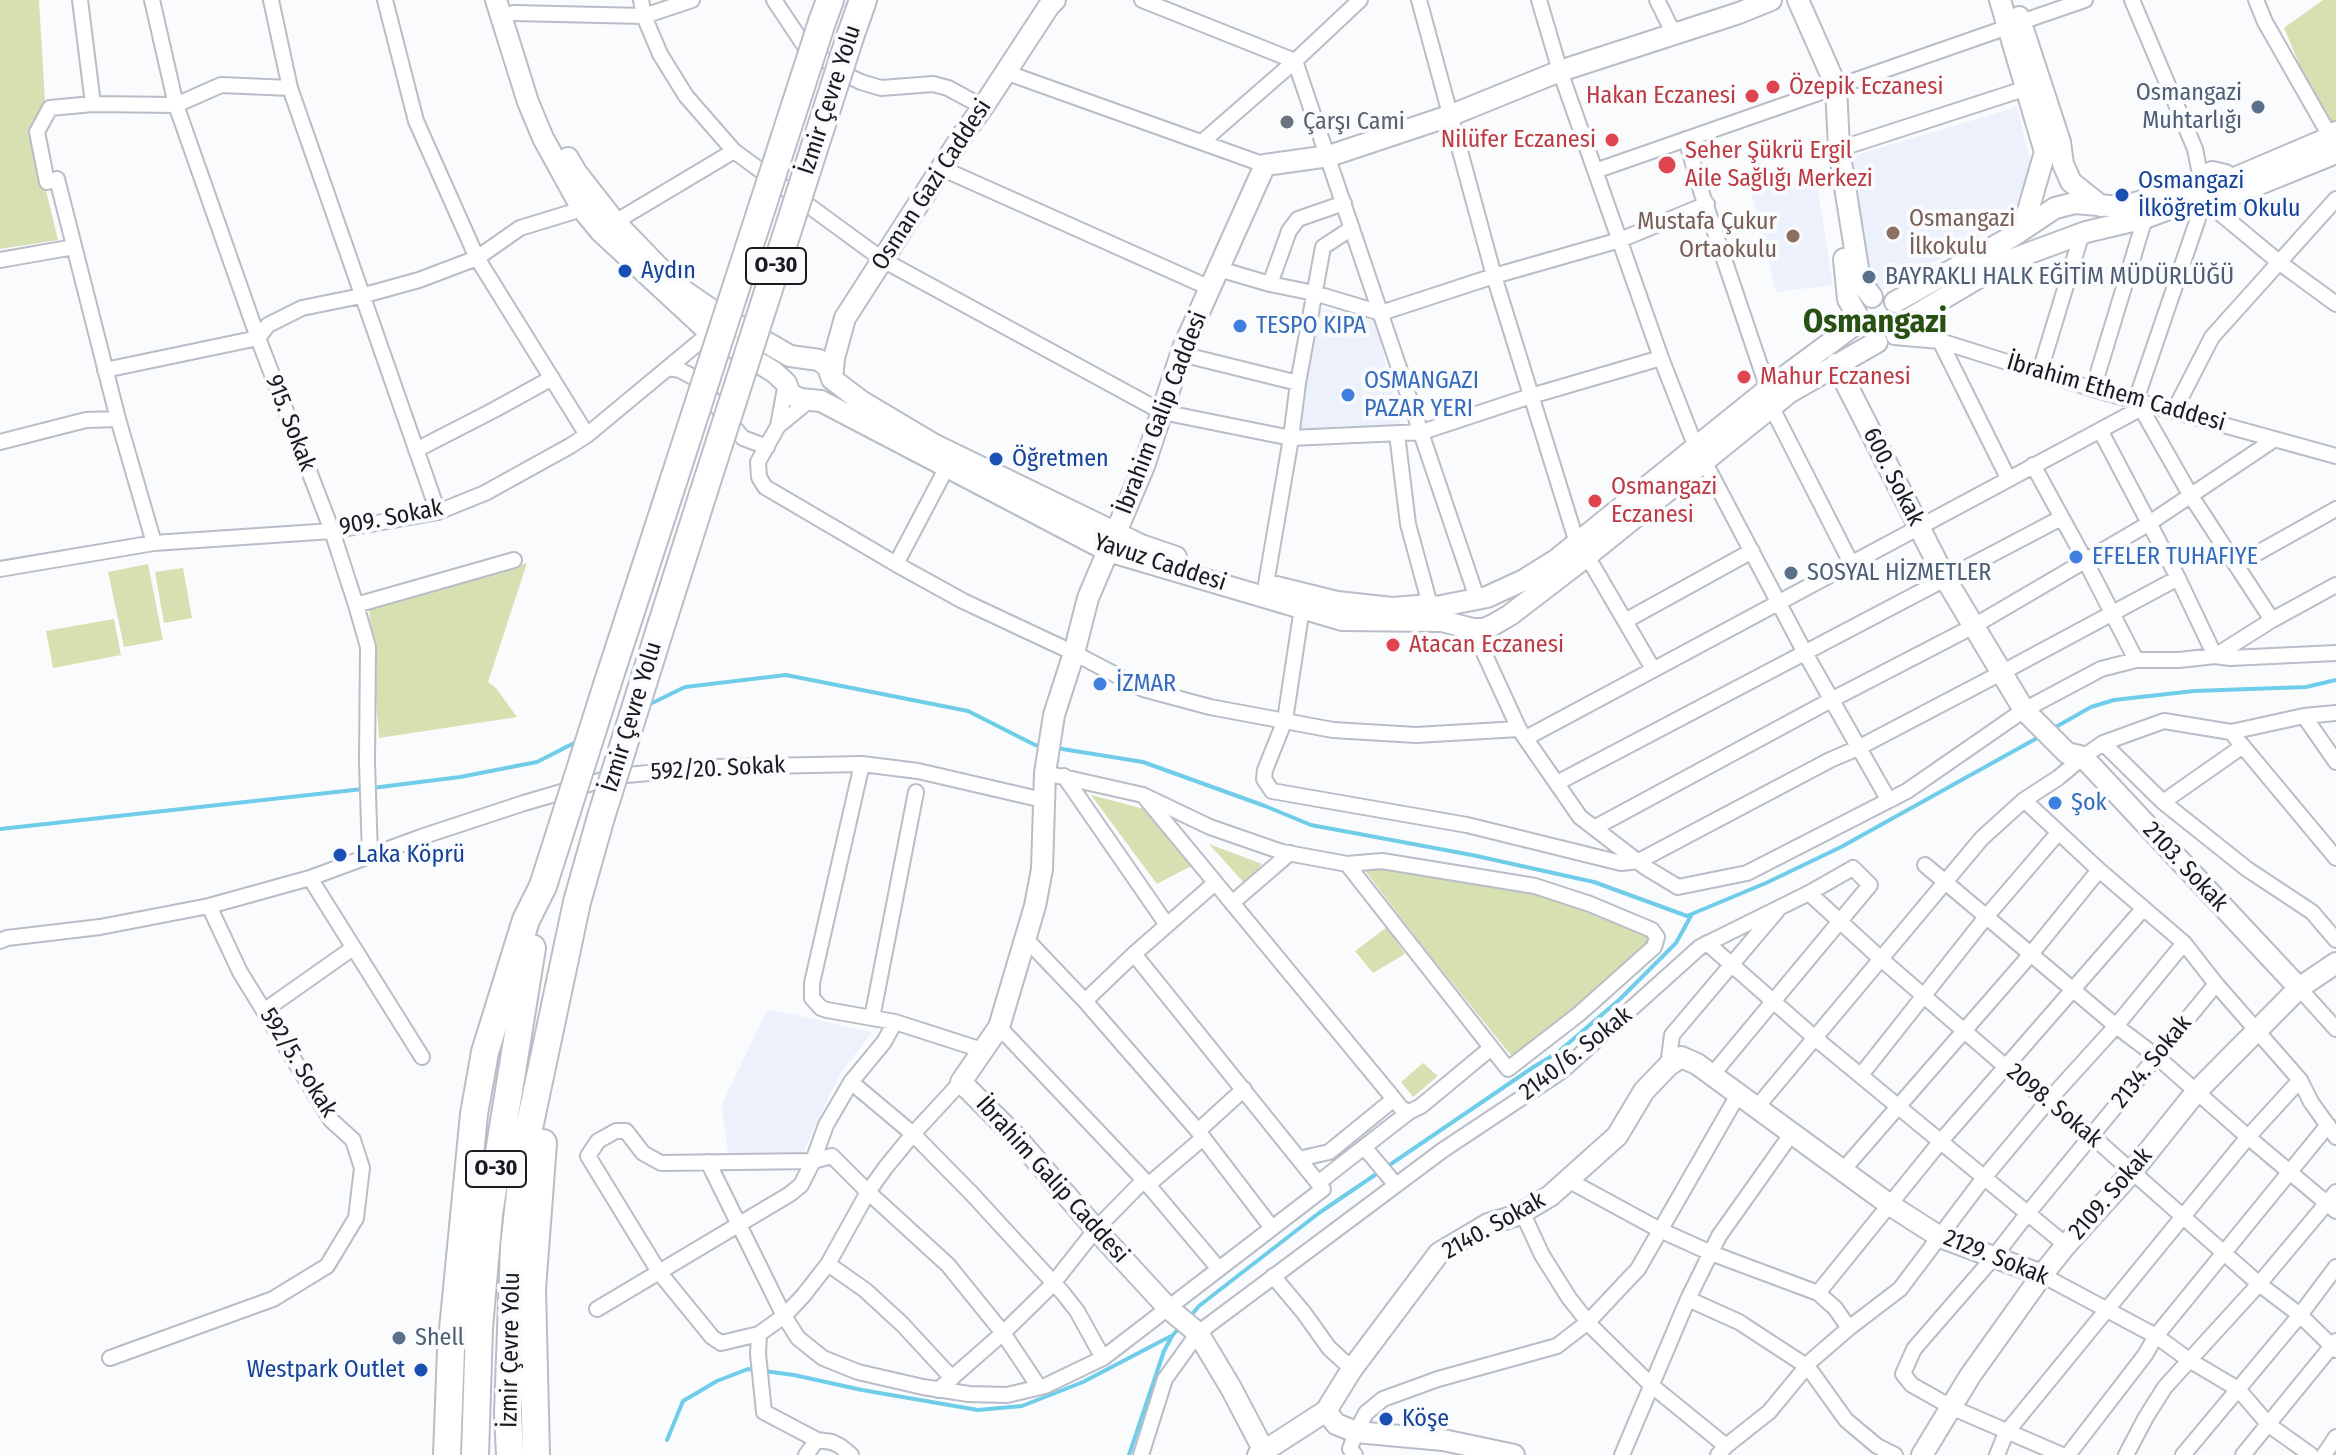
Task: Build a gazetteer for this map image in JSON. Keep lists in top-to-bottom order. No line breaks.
{"streets":{"highway":["İzmir Çevre Yolu","O-30"],"main road":["Osman Gazi Caddesi","İbrahim Galip Caddesi","600. Sokak","Yavuz Caddesi","2103. Sokak","2109. Sokak","2140. Sokak","2129. Sokak"],"street":["İbrahim Ethem Caddesi","915. Sokak","909. Sokak","592/20. Sokak","2140/6. Sokak","2134. Sokak","592/5. Sokak","2098. Sokak"]},"crossings":[["Osman Gazi Caddesi","Yavuz Caddesi"],["İbrahim Ethem Caddesi","Yavuz Caddesi"],["İbrahim Galip Caddesi","Yavuz Caddesi"],["İbrahim Galip Caddesi","592/20. Sokak"],["İbrahim Galip Caddesi","2140/6. Sokak"],["İbrahim Galip Caddesi","2140. Sokak"],["915. Sokak","909. Sokak"],["915. Sokak","592/20. Sokak"],["600. Sokak","Yavuz Caddesi"],["600. Sokak","2103. Sokak"],["909. Sokak","Yavuz Caddesi"],["592/20. Sokak","592/5. Sokak"],["2103. Sokak","2109. Sokak"],["2140/6. Sokak","2098. Sokak"],["2140/6. Sokak","2140. Sokak"],["2140/6. Sokak","2129. Sokak"],["2134. Sokak","2098. Sokak"],["2134. Sokak","2109. Sokak"],["2134. Sokak","2129. Sokak"],["2098. Sokak","2109. Sokak"],["2109. Sokak","2129. Sokak"],["2140. Sokak","2129. Sokak"]],"districts":["Osmangazi"],"places":["Özepik Eczanesi","Hakan Eczanesi","Osmangazi Muhtarlığı","Çarşı Cami","Nilüfer Eczanesi","Seher Şükrü Ergil Aile Sağlığı Merkezi","Osmangazi İlköğretim Okulu","Osmangazi İlkokulu","Mustafa Çukur Ortaokulu","Aydın","BAYRAKLI HALK EĞİTİM MÜDÜRLÜĞÜ","TESPO KIPA","Mahur Eczanesi","OSMANGAZI PAZAR YERI","Öğretmen","Osmangazi Eczanesi","EFELER TUHAFIYE","SOSYAL HİZMETLER","Atacan Eczanesi","İZMAR","Şok","Laka Köprü","Shell","Westpark Outlet","Köşe"]}
